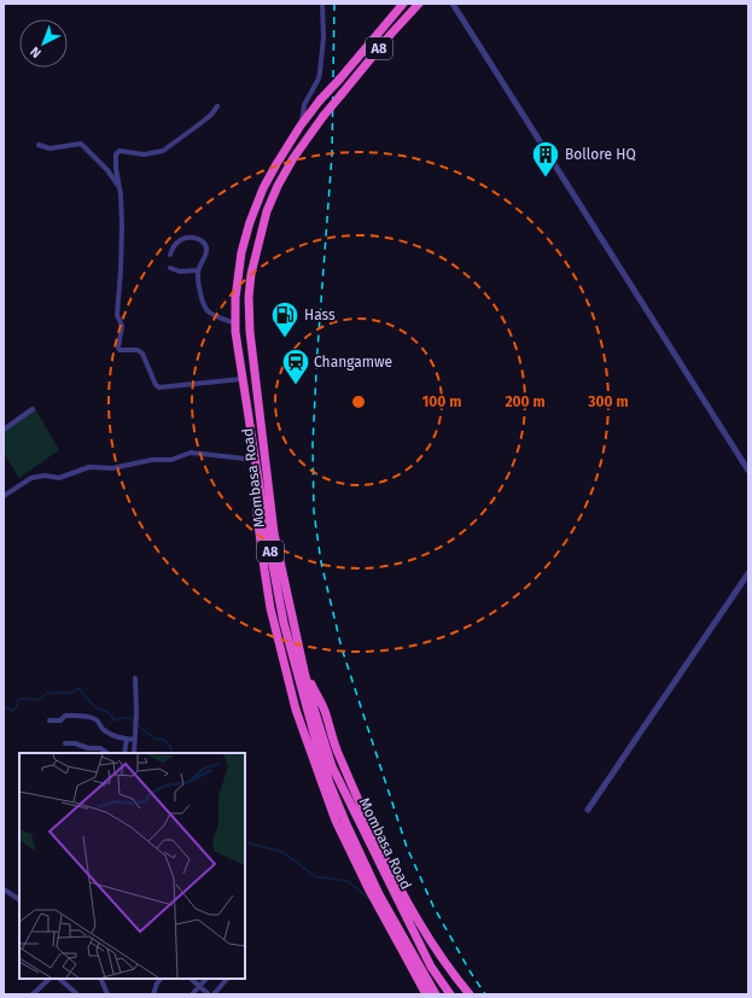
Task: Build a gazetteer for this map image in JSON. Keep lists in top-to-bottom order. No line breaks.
{"streets":{"highway":["A8","Mombasa Road"]},"places":{"building":["Bollore HQ"],"fuel station":["Hass"],"station":["Changamwe"]},"north":"bottom left","rings":["100 m","200 m","300 m"]}
